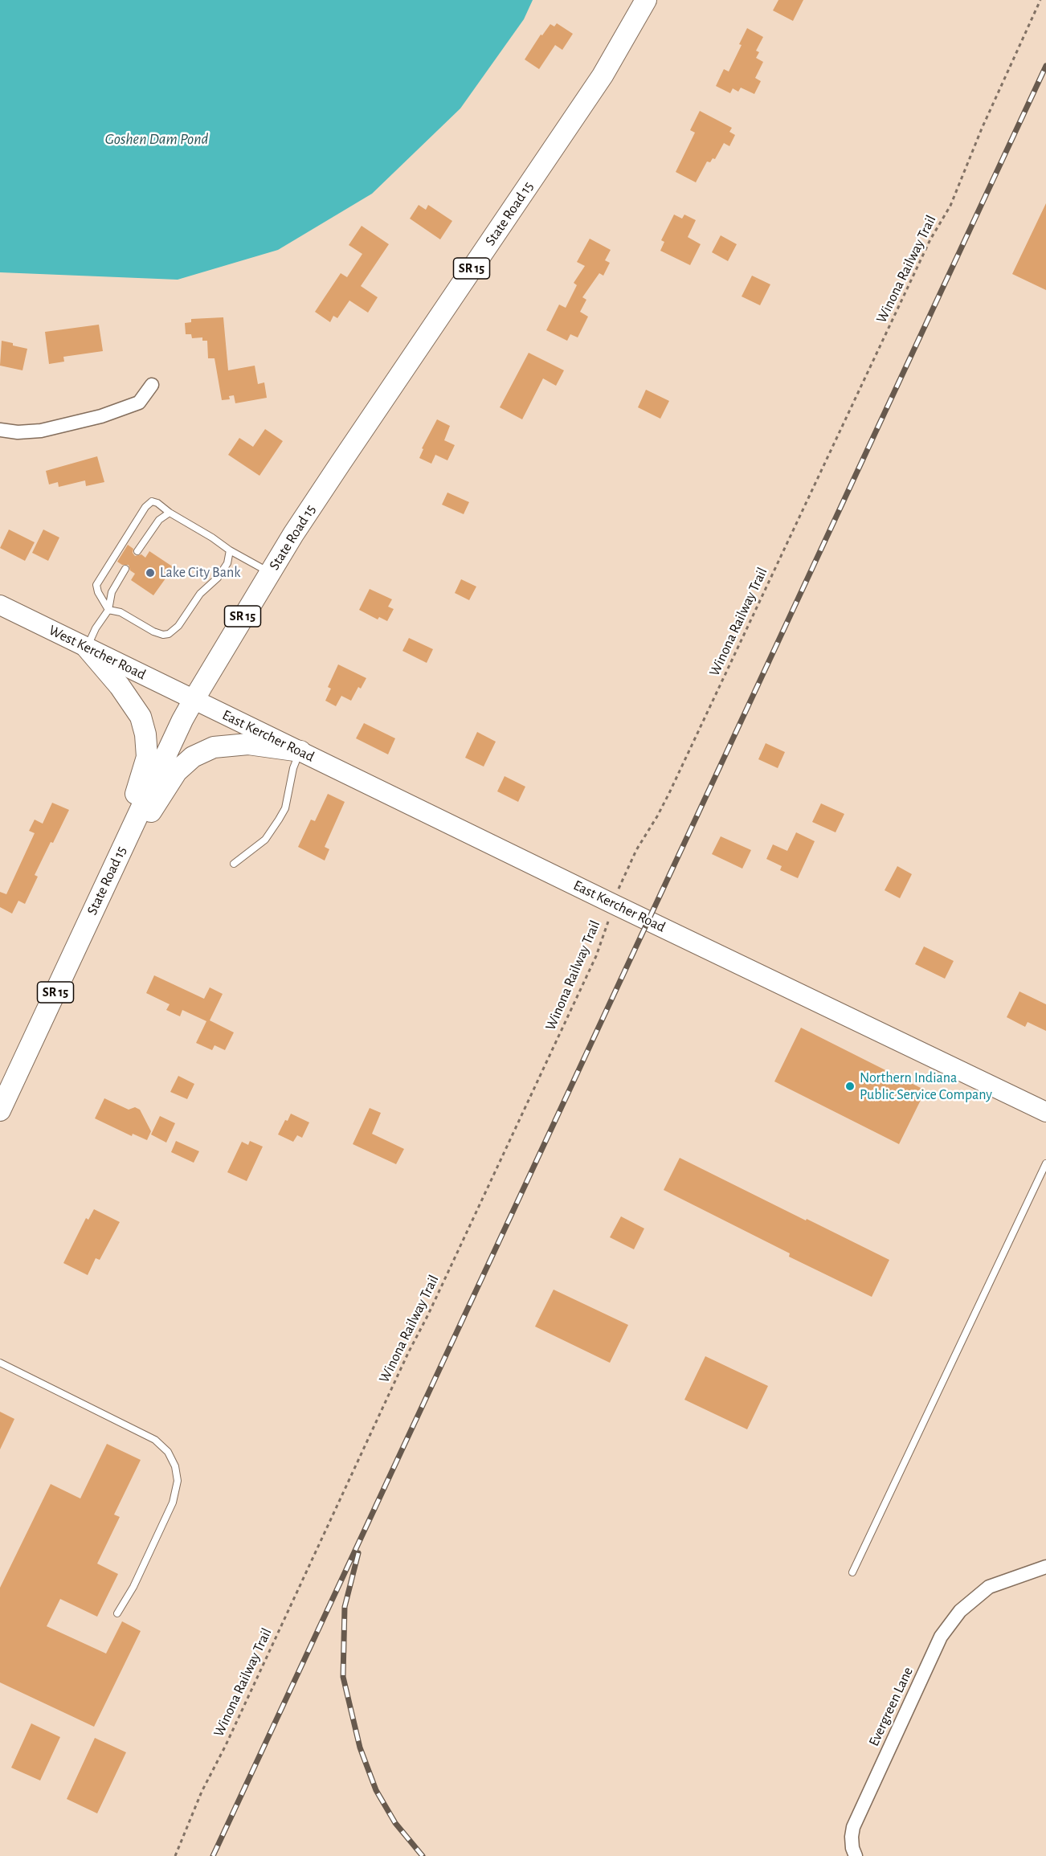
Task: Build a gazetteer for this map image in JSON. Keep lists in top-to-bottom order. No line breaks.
{"streets":{"main road":["State Road 15","SR 15","West Kercher Road","East Kercher Road"],"street":["Evergreen Lane"],"path":["Winona Railway Trail"]},"crossings":[["State Road 15","West Kercher Road"],["State Road 15","East Kercher Road"],["Winona Railway Trail","East Kercher Road"],["West Kercher Road","East Kercher Road"]],"water":["Goshen Dam Pond"],"places":["Lake City Bank","Northern Indiana Public Service Company"]}
